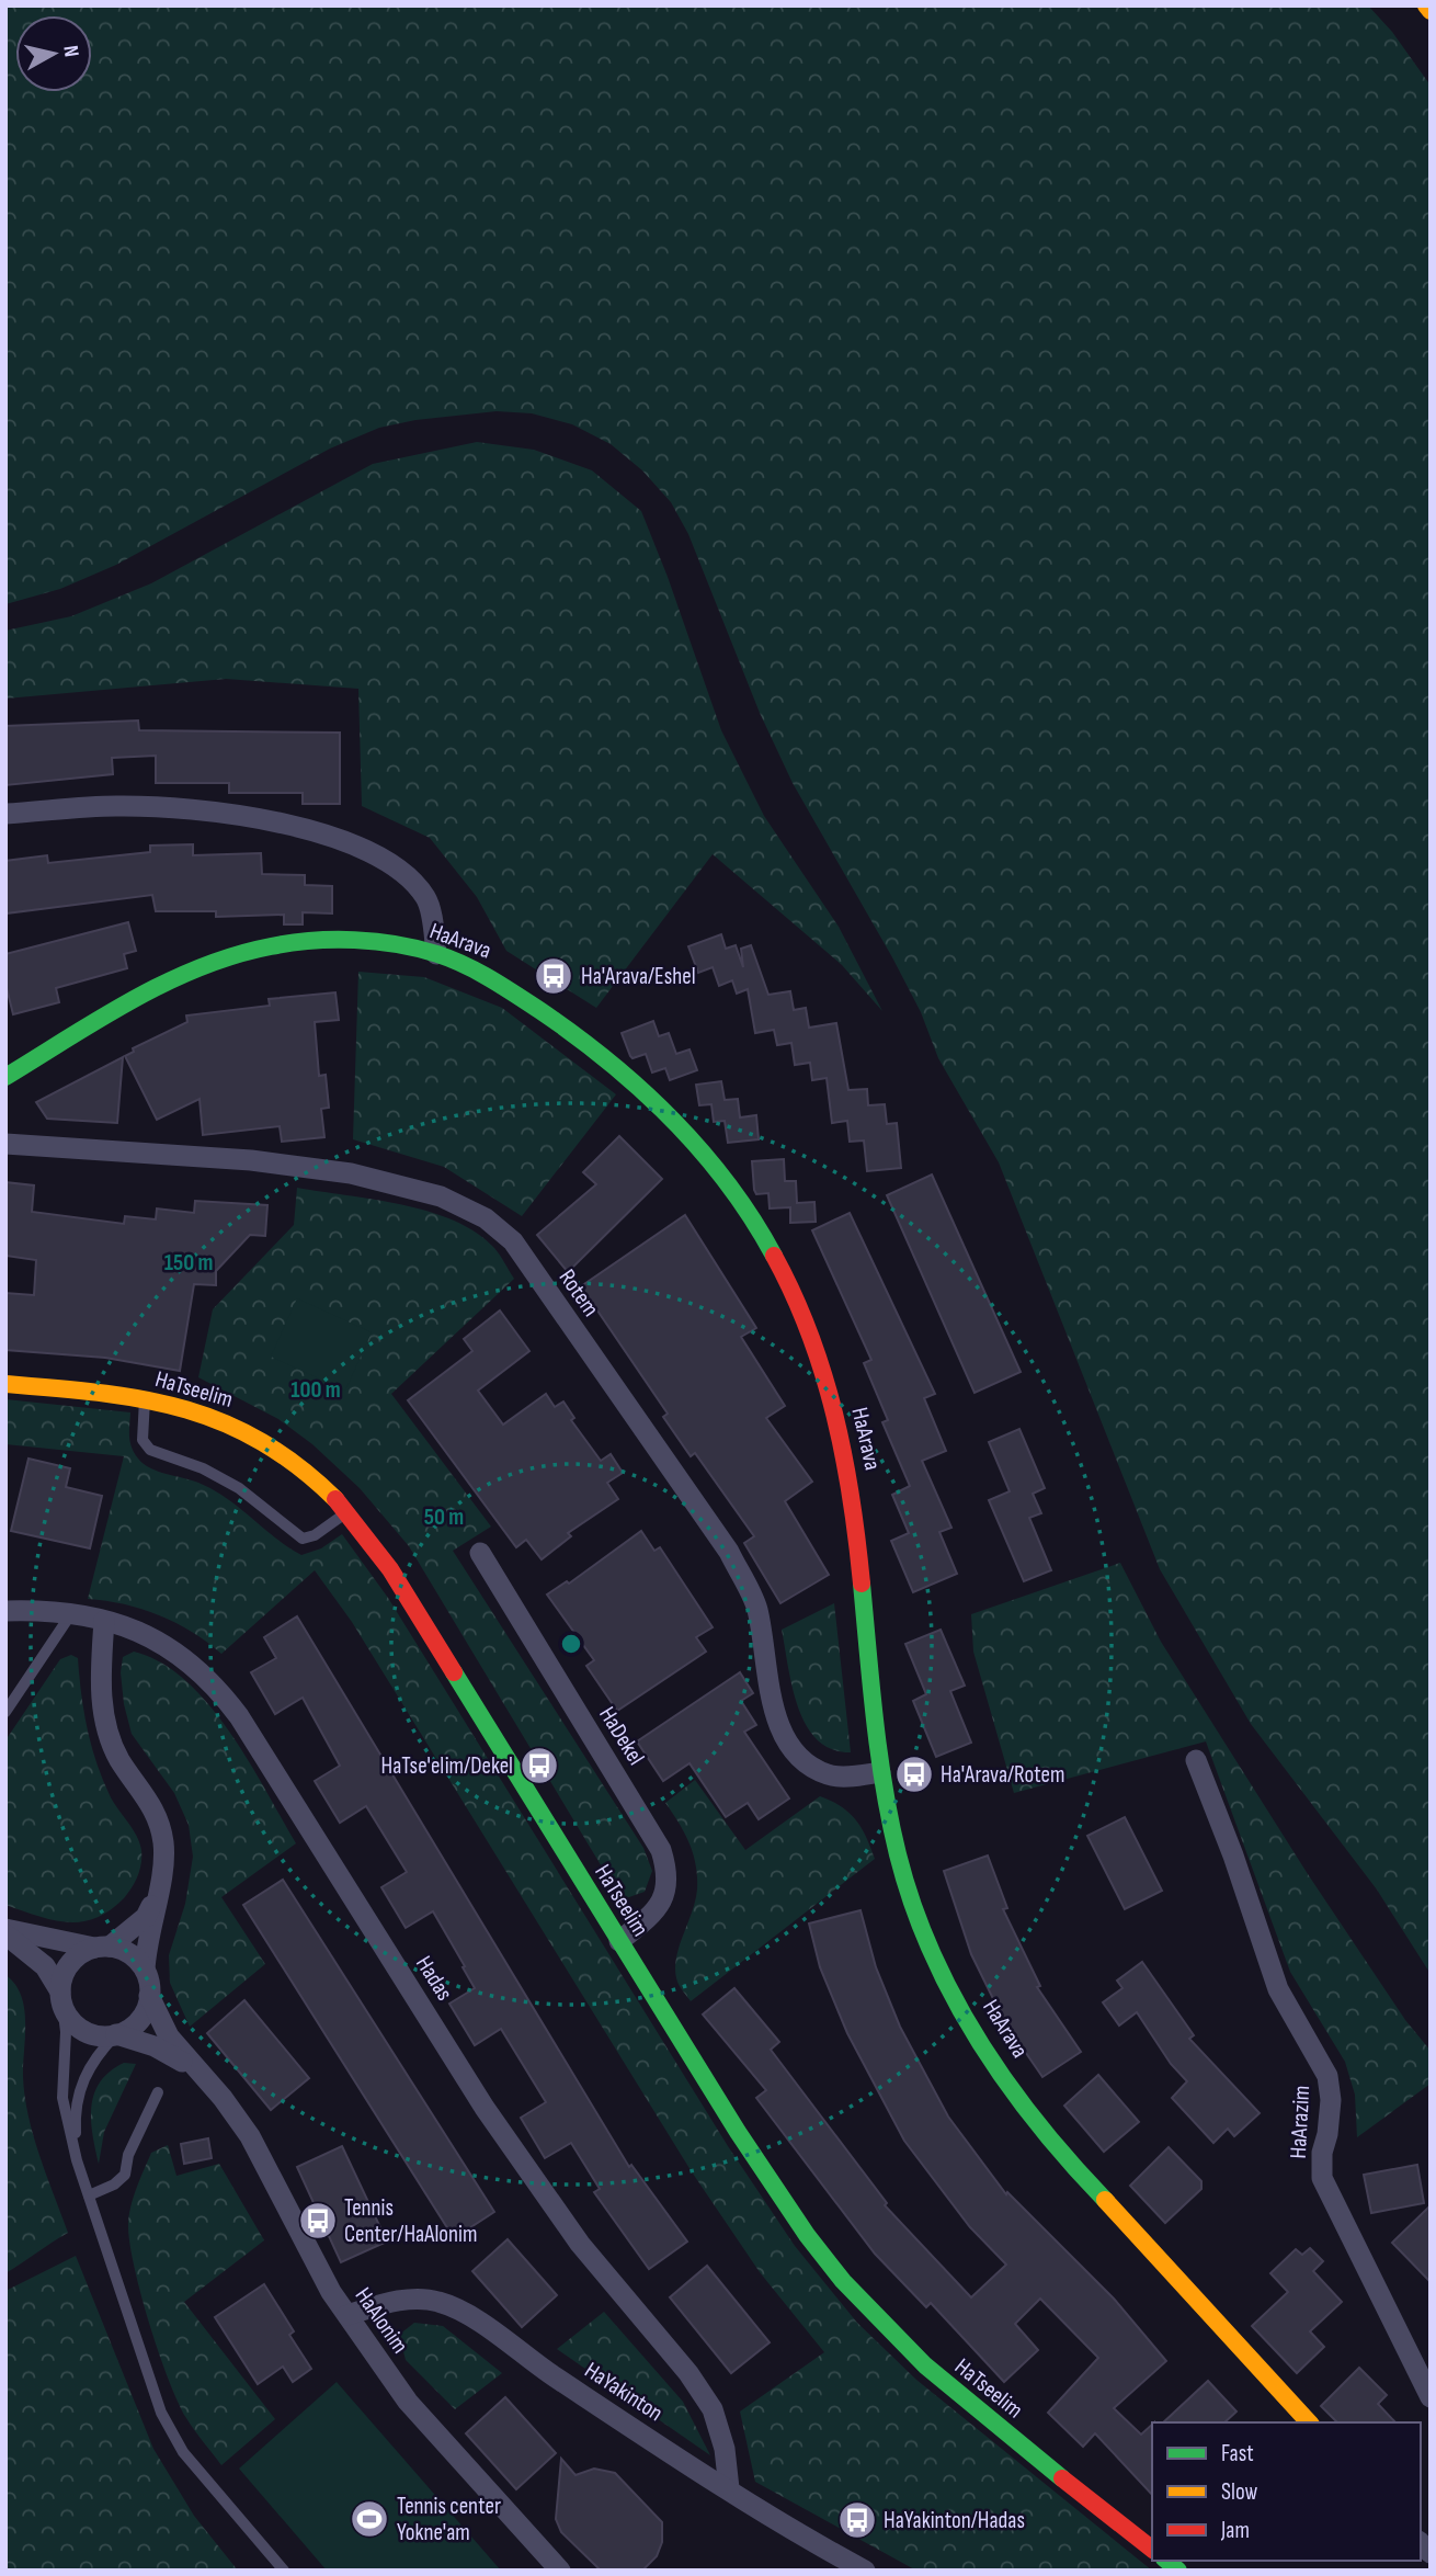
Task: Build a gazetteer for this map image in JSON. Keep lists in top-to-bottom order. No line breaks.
{"streets":{"main road":["HaArava","HaTseelim"],"street":["Rotem","HaDekel","Hadas","HaArazim","HaAlonim","HaYakinton"]},"crossings":[["HaArava","Rotem"],["HaTseelim","HaDekel"],["Hadas","HaYakinton"],["HaAlonim","HaYakinton"]],"places":{"bus stop":["Ha'Arava/Eshel","HaTse'elim/Dekel","Ha'Arava/Rotem","Tennis Center/HaAlonim","HaYakinton/Hadas"],"sports":["Tennis center Yokne'am"]},"legend":["Fast","Slow","Jam"],"north":"right","rings":["150 m","100 m","50 m"]}
